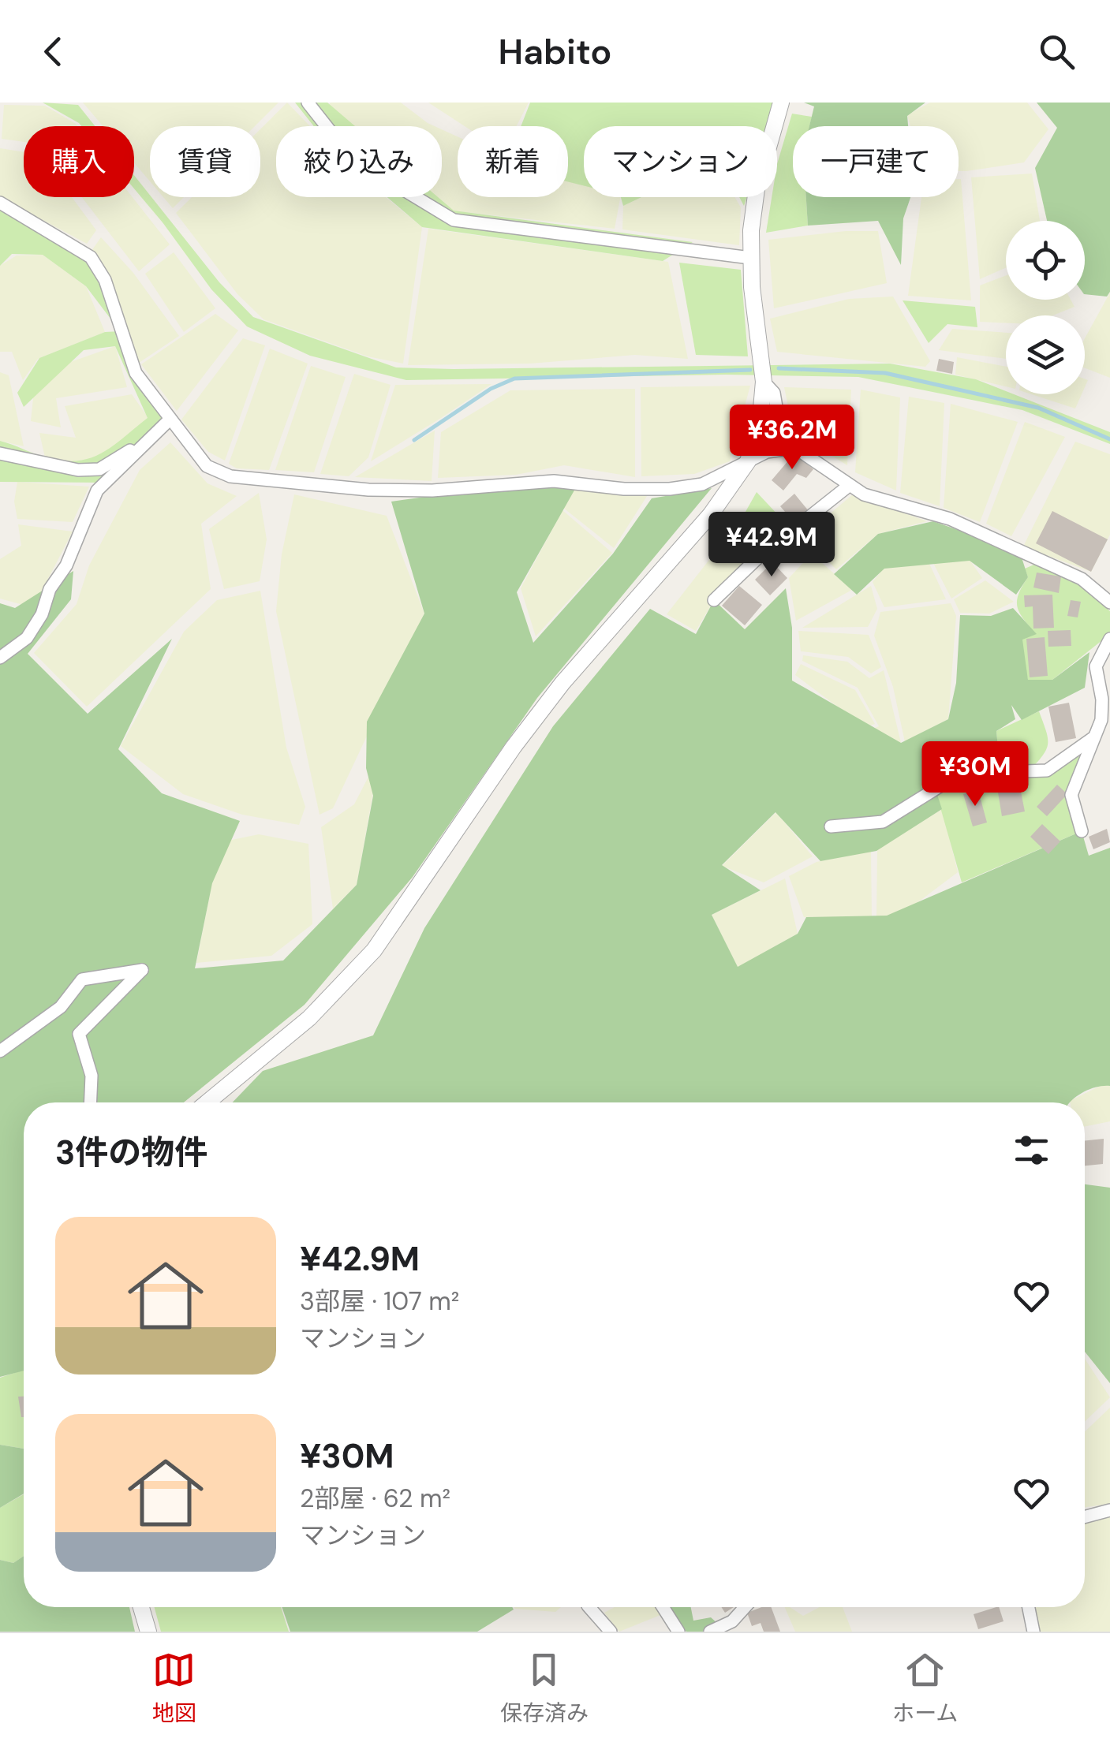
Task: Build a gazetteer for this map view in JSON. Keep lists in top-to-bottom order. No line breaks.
{"page":{"header":"Habito","chip":["購入","賃貸","絞り込み","新着","マンション","一戸建て"],"price":["¥36.2M","¥42.9M","¥30M"],"heading":"3件の物件","list":[{"name":"¥42.9M","note":"3部屋 · 107 m² · マンション"},{"name":"¥30M","note":"2部屋 · 62 m² · マンション"}],"tabs":["地図","保存済み","ホーム"]}}
